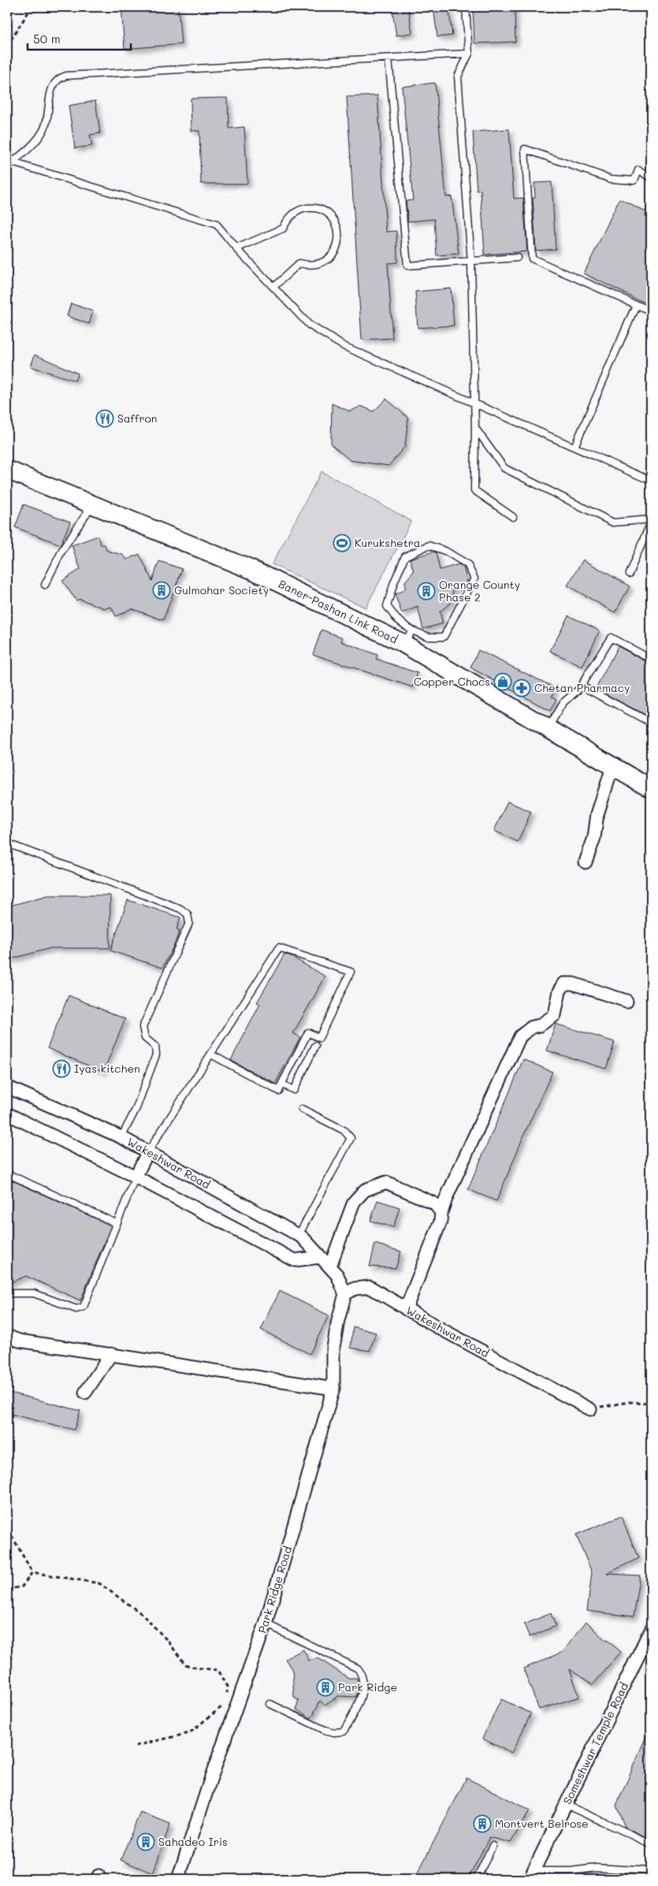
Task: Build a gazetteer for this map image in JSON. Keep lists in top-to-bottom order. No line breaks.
{"streets":{"street":["Baner-Pashan Link Road","Wakeshwar Road","Park Ridge Road","Someshwar Temple Road"]},"crossings":[["Wakeshwar Road","Park Ridge Road"]],"places":{"restaurant":["Saffron","Iyas kitchen"],"sports":["Kurukshetra"],"building":["Gulmohar Society","Orange County Phase 2","Park Ridge","Montvert Belrose","Sahadeo Iris"],"shop":["Copper Chocs"],"pharmacy":["Chetan Pharmacy"]},"scale_bar":"50 m"}
